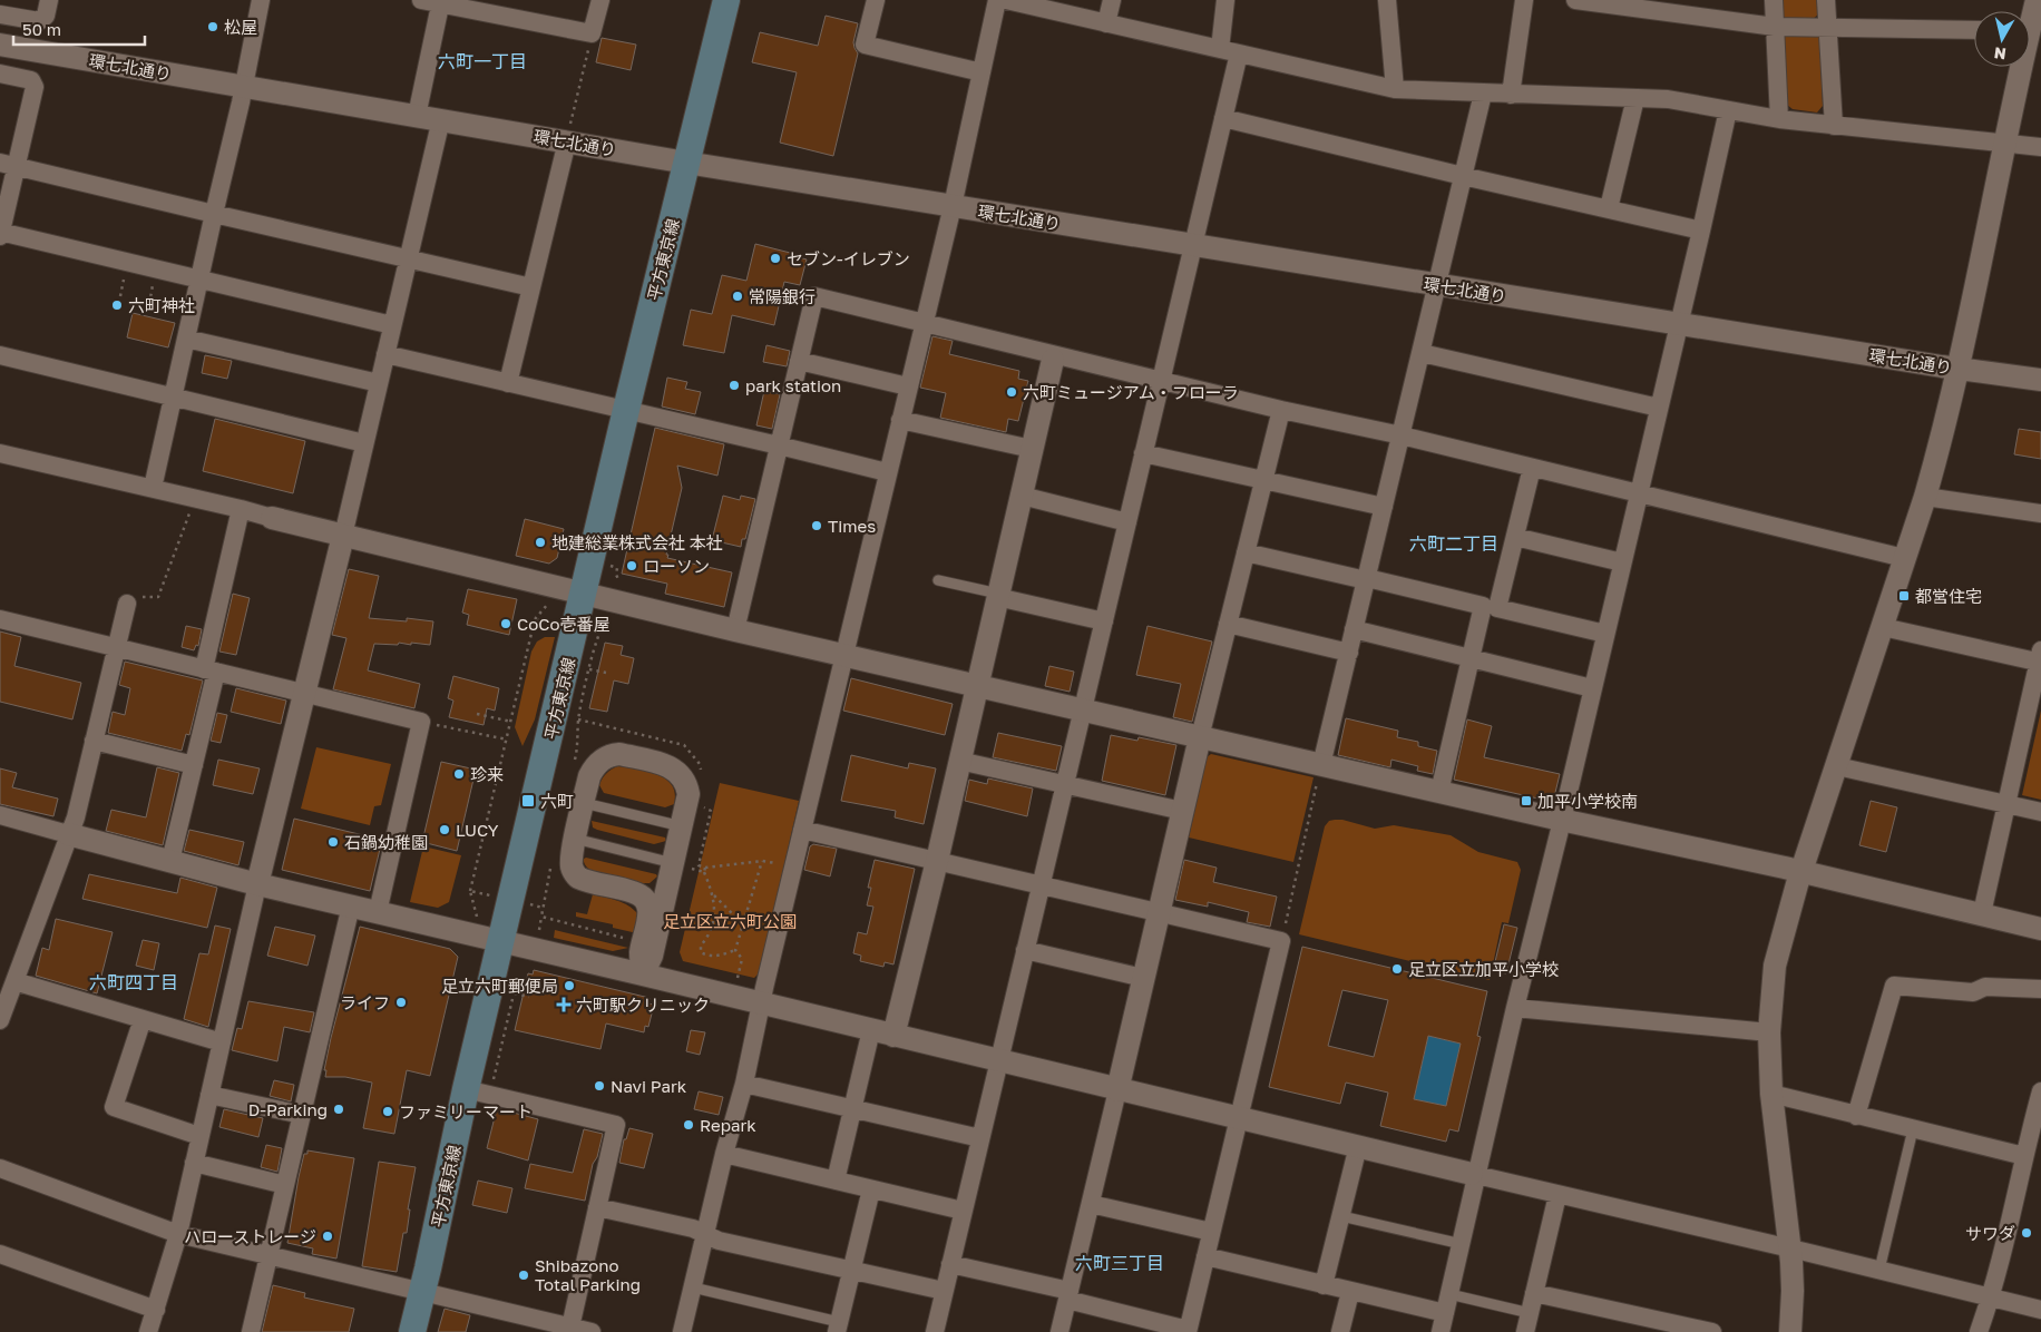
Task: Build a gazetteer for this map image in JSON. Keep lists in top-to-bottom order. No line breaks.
{"streets":{"main road":["平方東京線"],"street":["環七北通り"]},"crossings":[["環七北通り","平方東京線"]],"districts":["六町一丁目","六町二丁目","六町四丁目","六町三丁目"],"parks":["足立区立六町公園"],"places":{"other":["松屋","セブン-イレブン","常陽銀行","六町神社","park station","六町ミュージアム・フローラ","Times","地建総業株式会社 本社","ローソン","CoCo壱番屋","珍来","LUCY","石鍋幼稚園","足立区立加平小学校","足立六町郵便局","ライフ","Navi Park","D-Parking","ファミリーマート","Repark","サワダ","ハローストレージ","Shibazono Total Parking"],"transit":["都営住宅","六町","加平小学校南"],"health":["六町駅クリニック"]},"scale_bar":"50 m","north":"bottom"}
